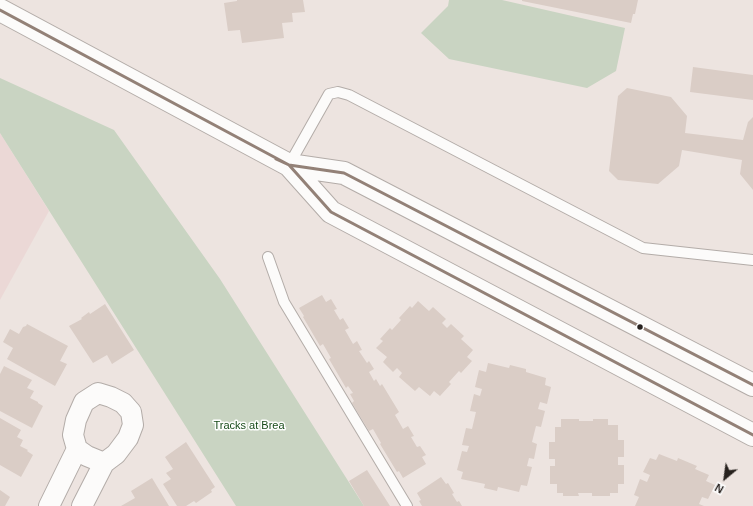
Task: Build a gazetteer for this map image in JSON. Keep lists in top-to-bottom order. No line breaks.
{"parks":["Tracks at Brea"],"north":"bottom left"}
